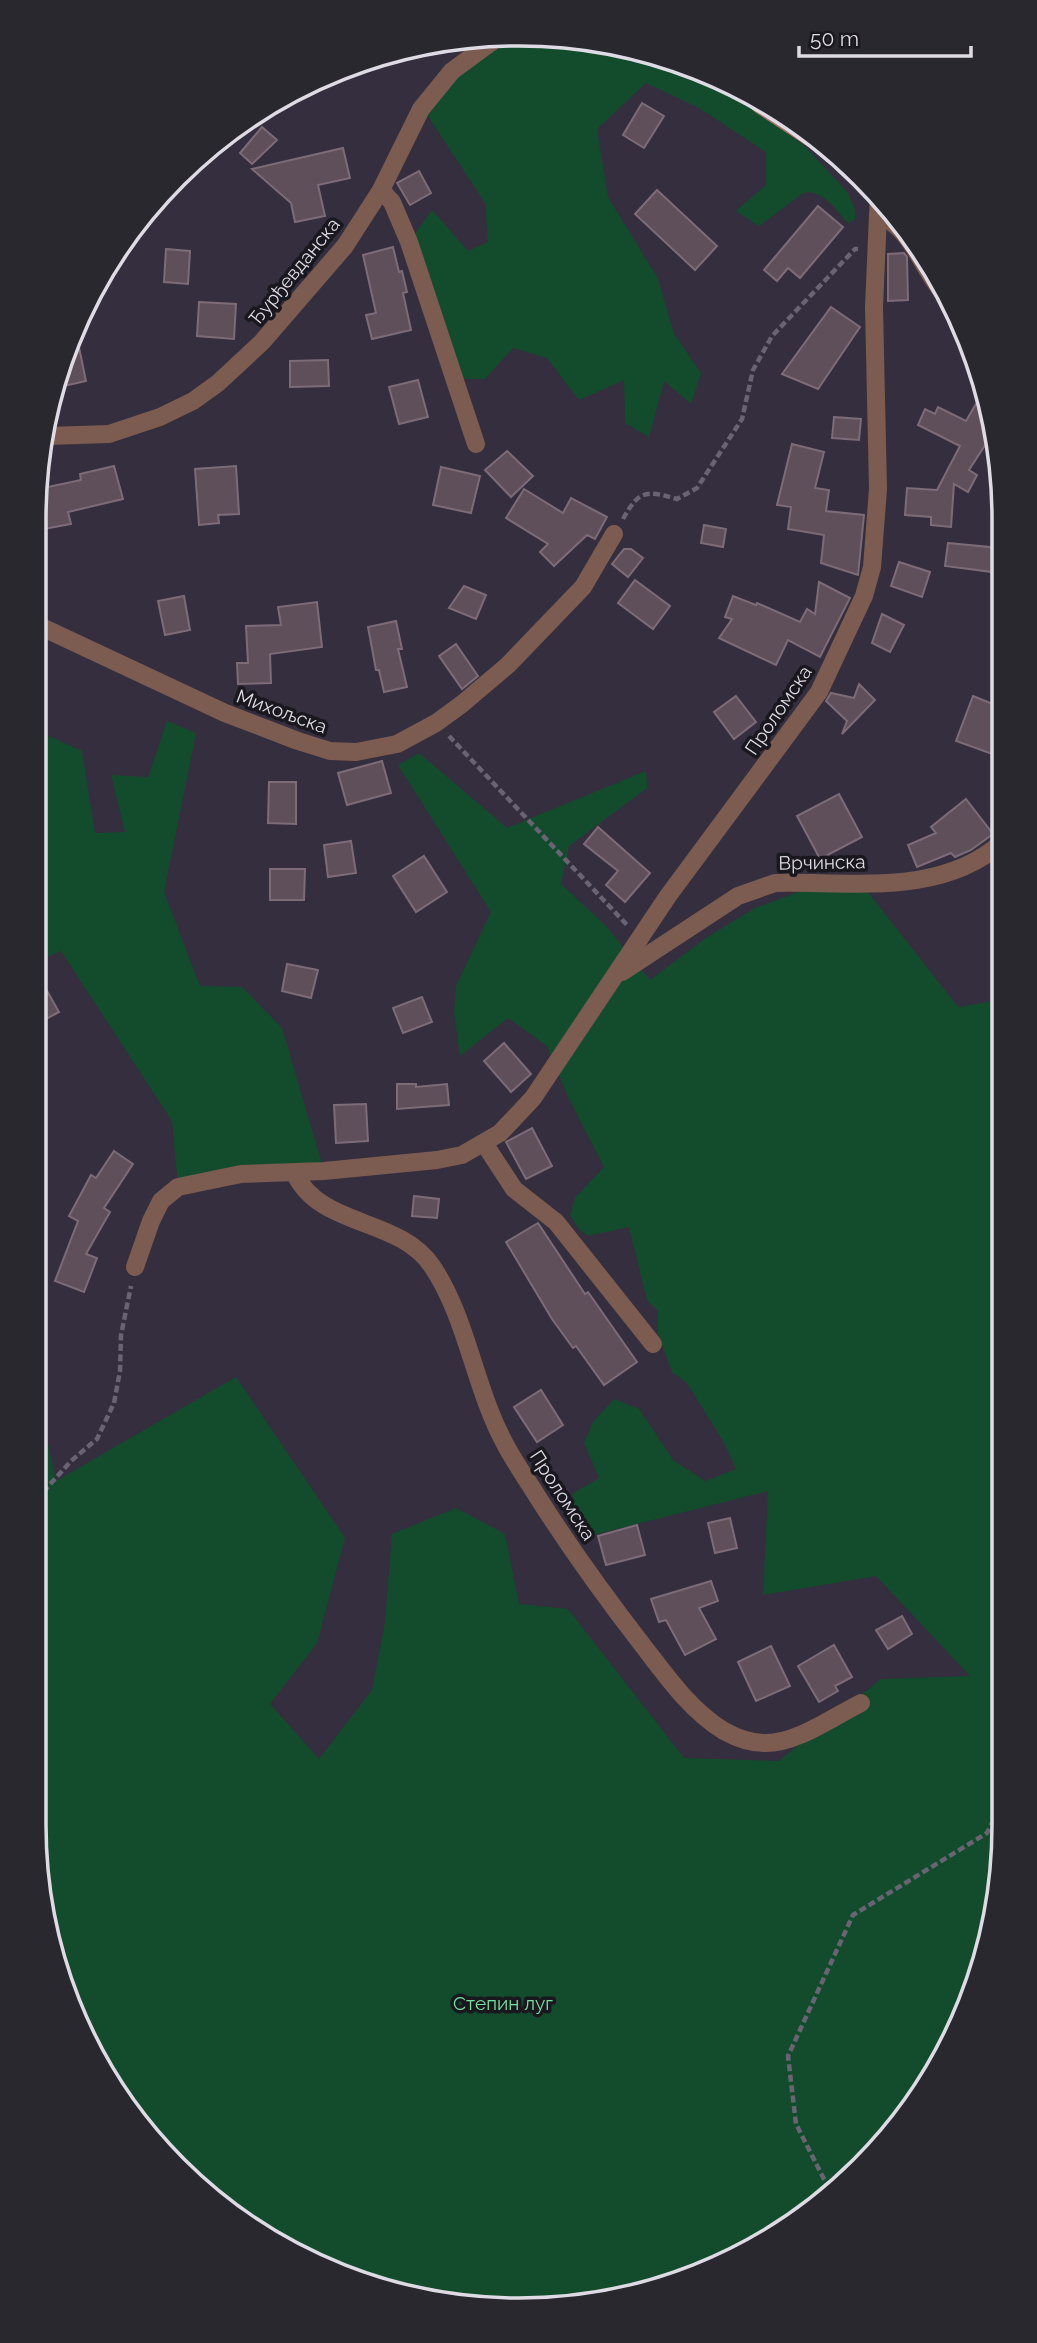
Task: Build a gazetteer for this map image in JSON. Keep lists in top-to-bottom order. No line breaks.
{"streets":{"street":["Ђурђевданска","Проломска","Михољска","Врчинска"]},"crossings":[["Проломска","Врчинска"]],"parks":["Степин луг"],"scale_bar":"50 m"}
